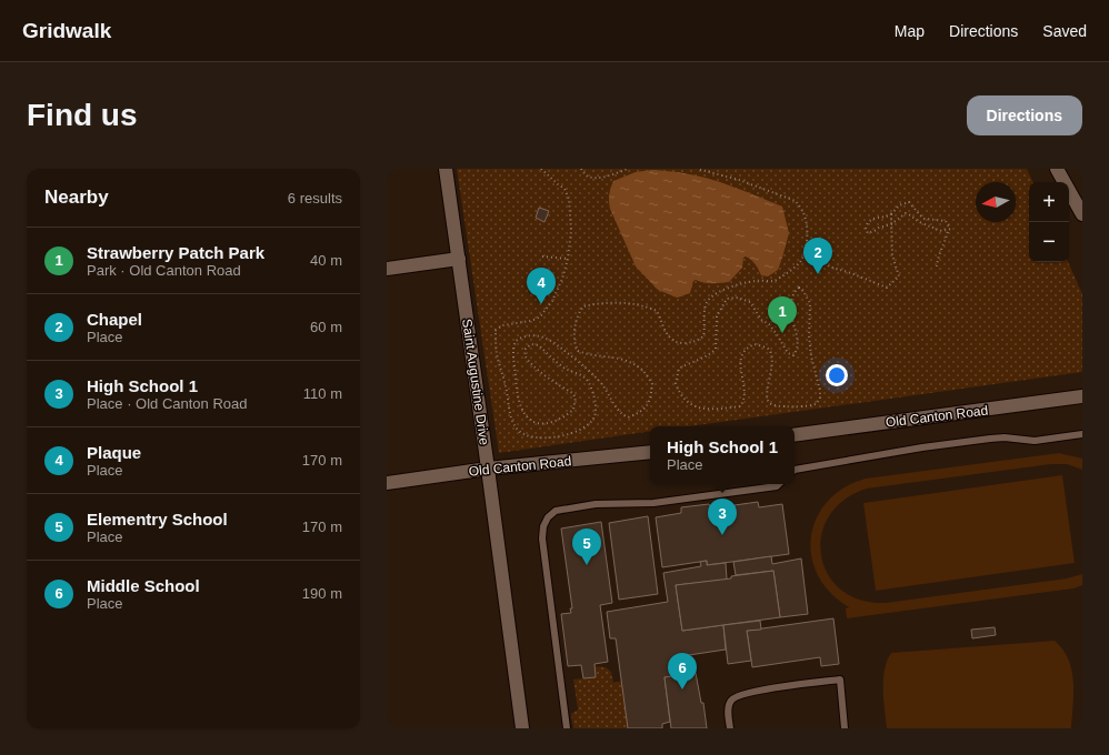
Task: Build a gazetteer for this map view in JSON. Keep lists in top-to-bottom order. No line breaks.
{"streets":{"street":["Saint Augustine Drive","Old Canton Road"]},"crossings":[["Saint Augustine Drive","Old Canton Road"]],"north":"left","page":{"header":"Gridwalk","nav":["Map","Directions","Saved"],"buttons":"Directions","title":"Find us","heading":["Nearby","6 results"],"map_buttons":["+","−"],"list":[{"mark":"1","name":"Strawberry Patch Park","note":"Park · Old Canton Road","value":"40 m"},{"mark":"2","name":"Chapel","note":"Place","value":"60 m"},{"mark":"3","name":"High School 1","note":"Place · Old Canton Road","value":"110 m"},{"mark":"4","name":"Plaque","note":"Place","value":"170 m"},{"mark":"5","name":"Elementry School","note":"Place","value":"170 m"},{"mark":"6","name":"Middle School","note":"Place","value":"190 m"}],"pins":["2","4","1","3","5","6"],"popup":["High School 1","Place"]}}
